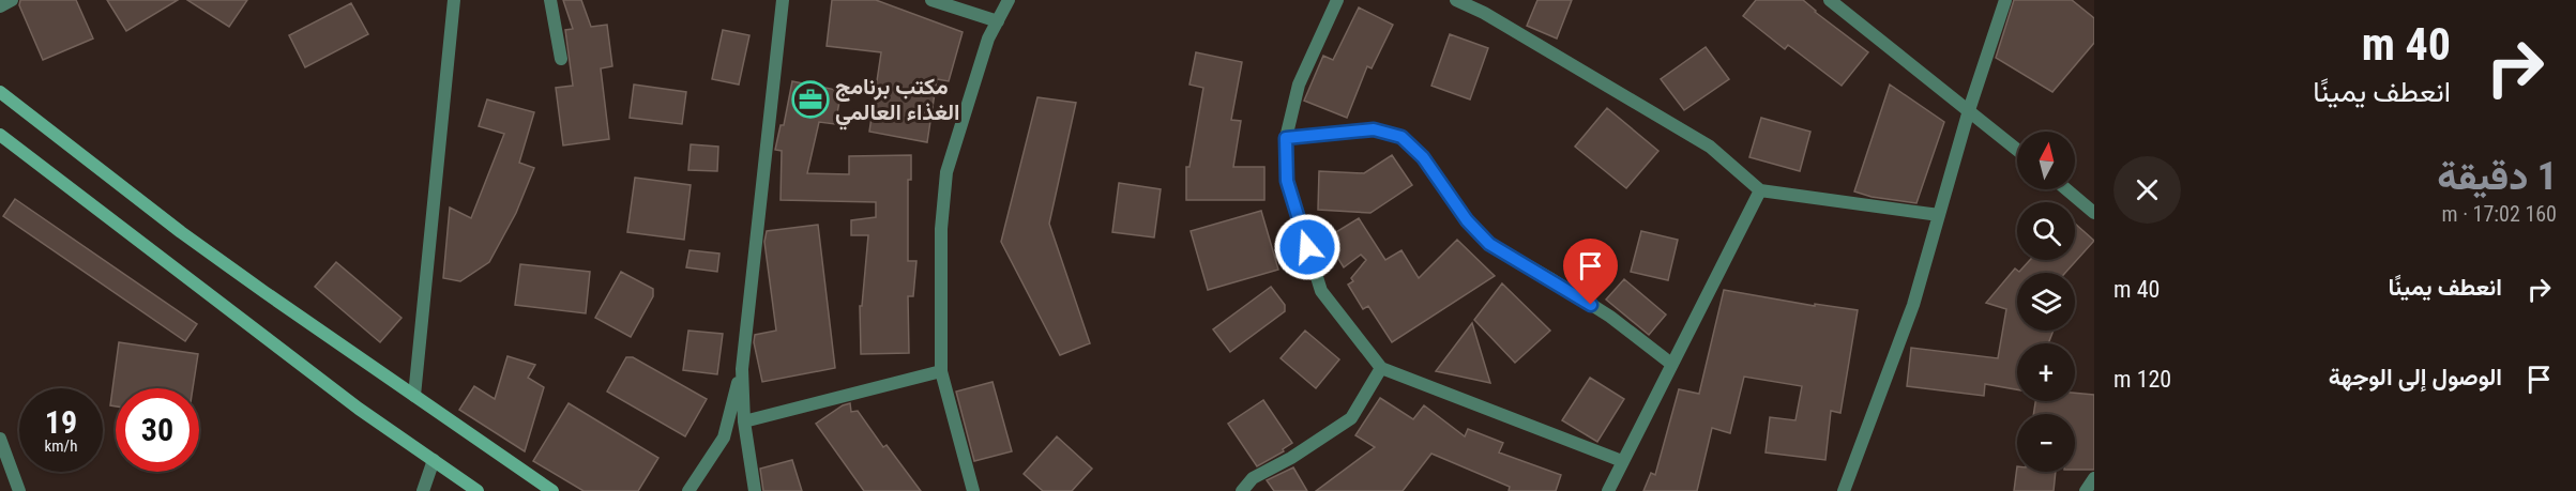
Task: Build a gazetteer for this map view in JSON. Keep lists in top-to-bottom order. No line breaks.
{"places":{"office":["مكتب برنامج الغذاء العالمي"]},"north":"top","page":{"turn":["40 m","انعطف يمينًا"],"map_buttons":["+","−"],"heading":["1 دقيقة","160 m · 17:02"],"list":[{"name":"انعطف يمينًا","value":"40 m"},{"name":"الوصول إلى الوجهة","value":"120 m"}],"speed":"19 km/h","limit":"30"}}
